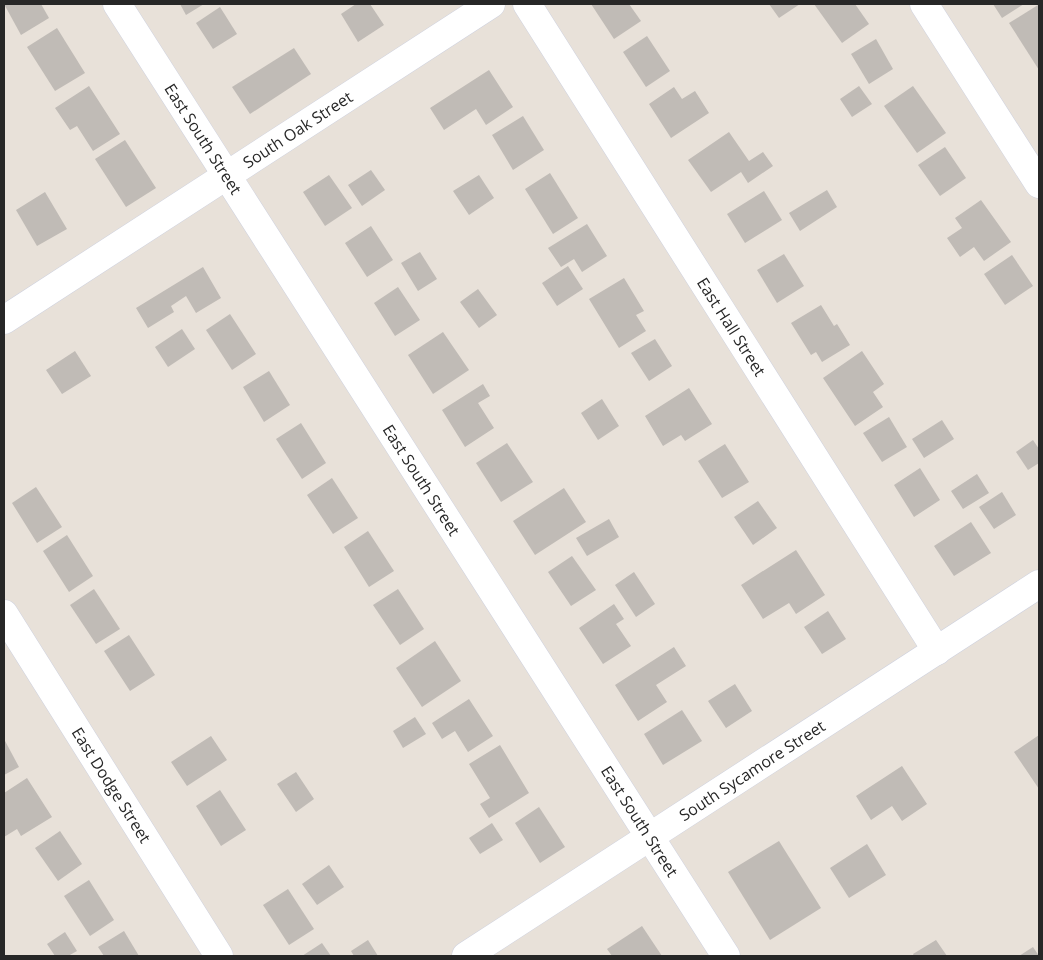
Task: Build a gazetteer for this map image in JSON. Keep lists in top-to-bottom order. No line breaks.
{"streets":{"street":["South Oak Street","East South Street","East Hall Street","South Sycamore Street","East Dodge Street"]},"crossings":[["South Oak Street","East South Street"],["East South Street","South Sycamore Street"],["East Hall Street","South Sycamore Street"]]}
